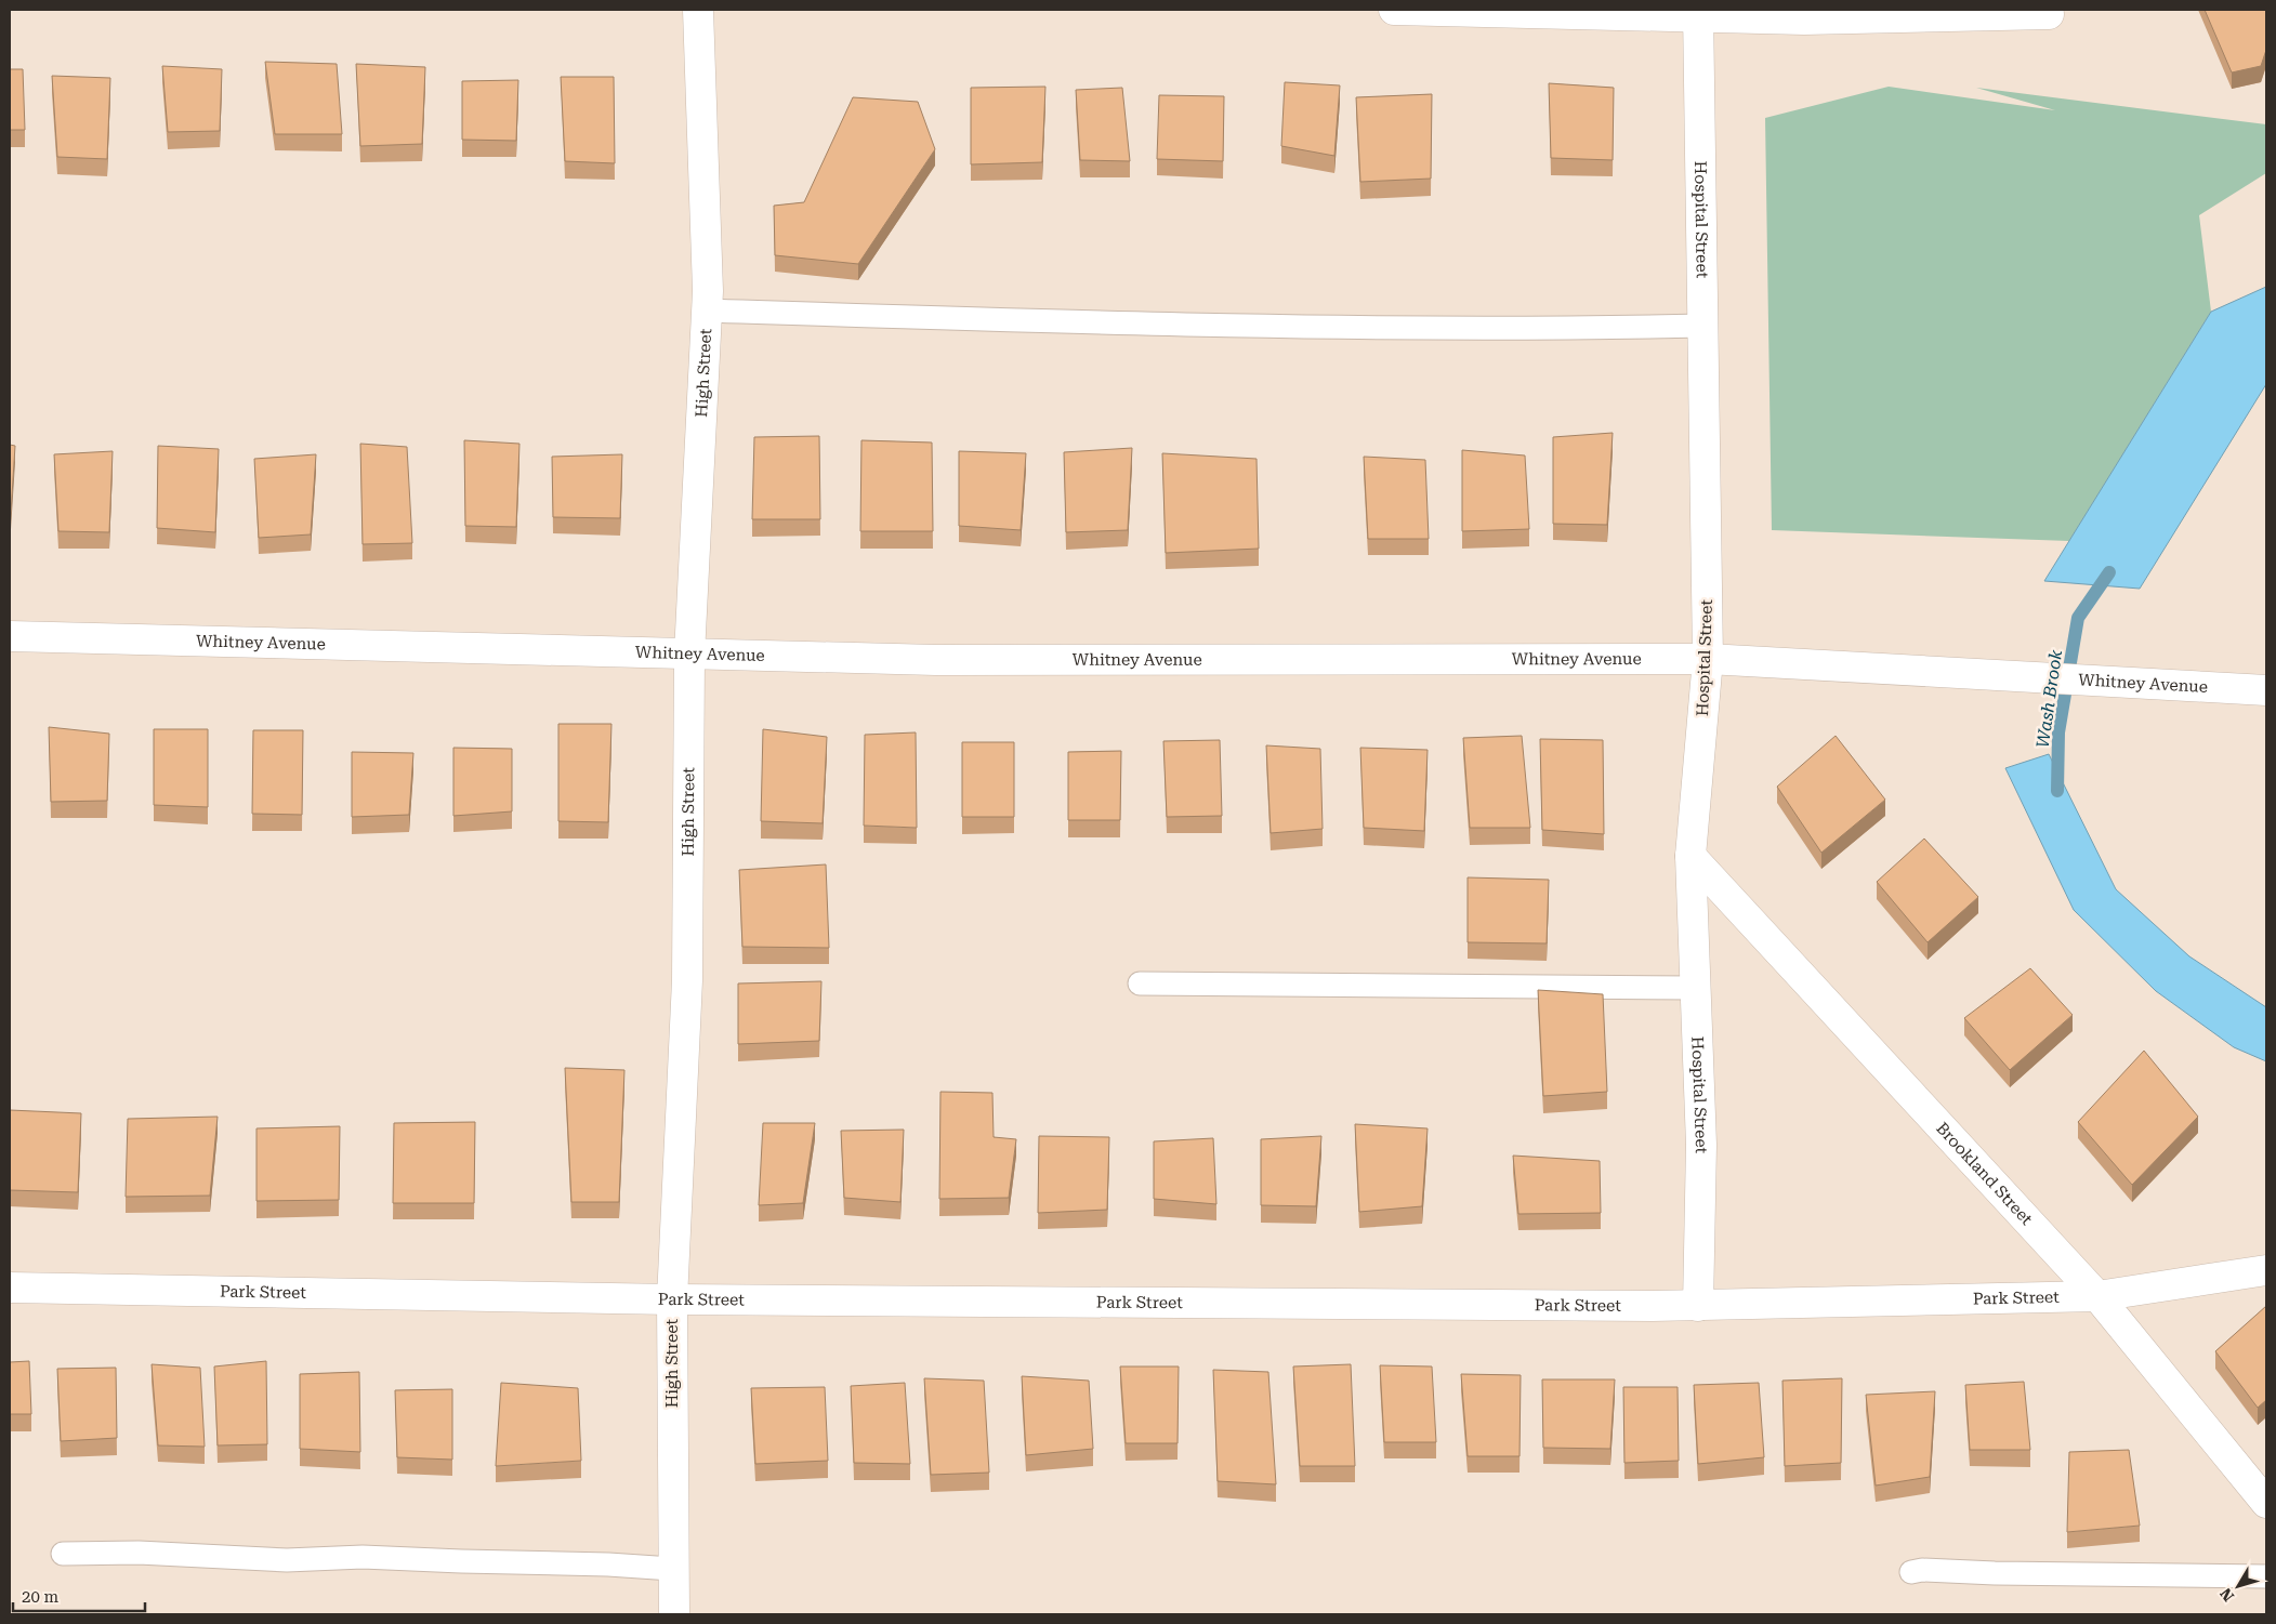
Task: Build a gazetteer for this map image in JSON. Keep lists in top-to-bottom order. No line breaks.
{"streets":{"street":["Hospital Street","High Street","Whitney Avenue","Brookland Street","Park Street"]},"crossings":[["Hospital Street","Whitney Avenue"],["Hospital Street","Brookland Street"],["Hospital Street","Park Street"],["High Street","Whitney Avenue"],["High Street","Park Street"],["Brookland Street","Park Street"]],"water":["Wash Brook"],"scale_bar":"20 m","north":"bottom left"}
